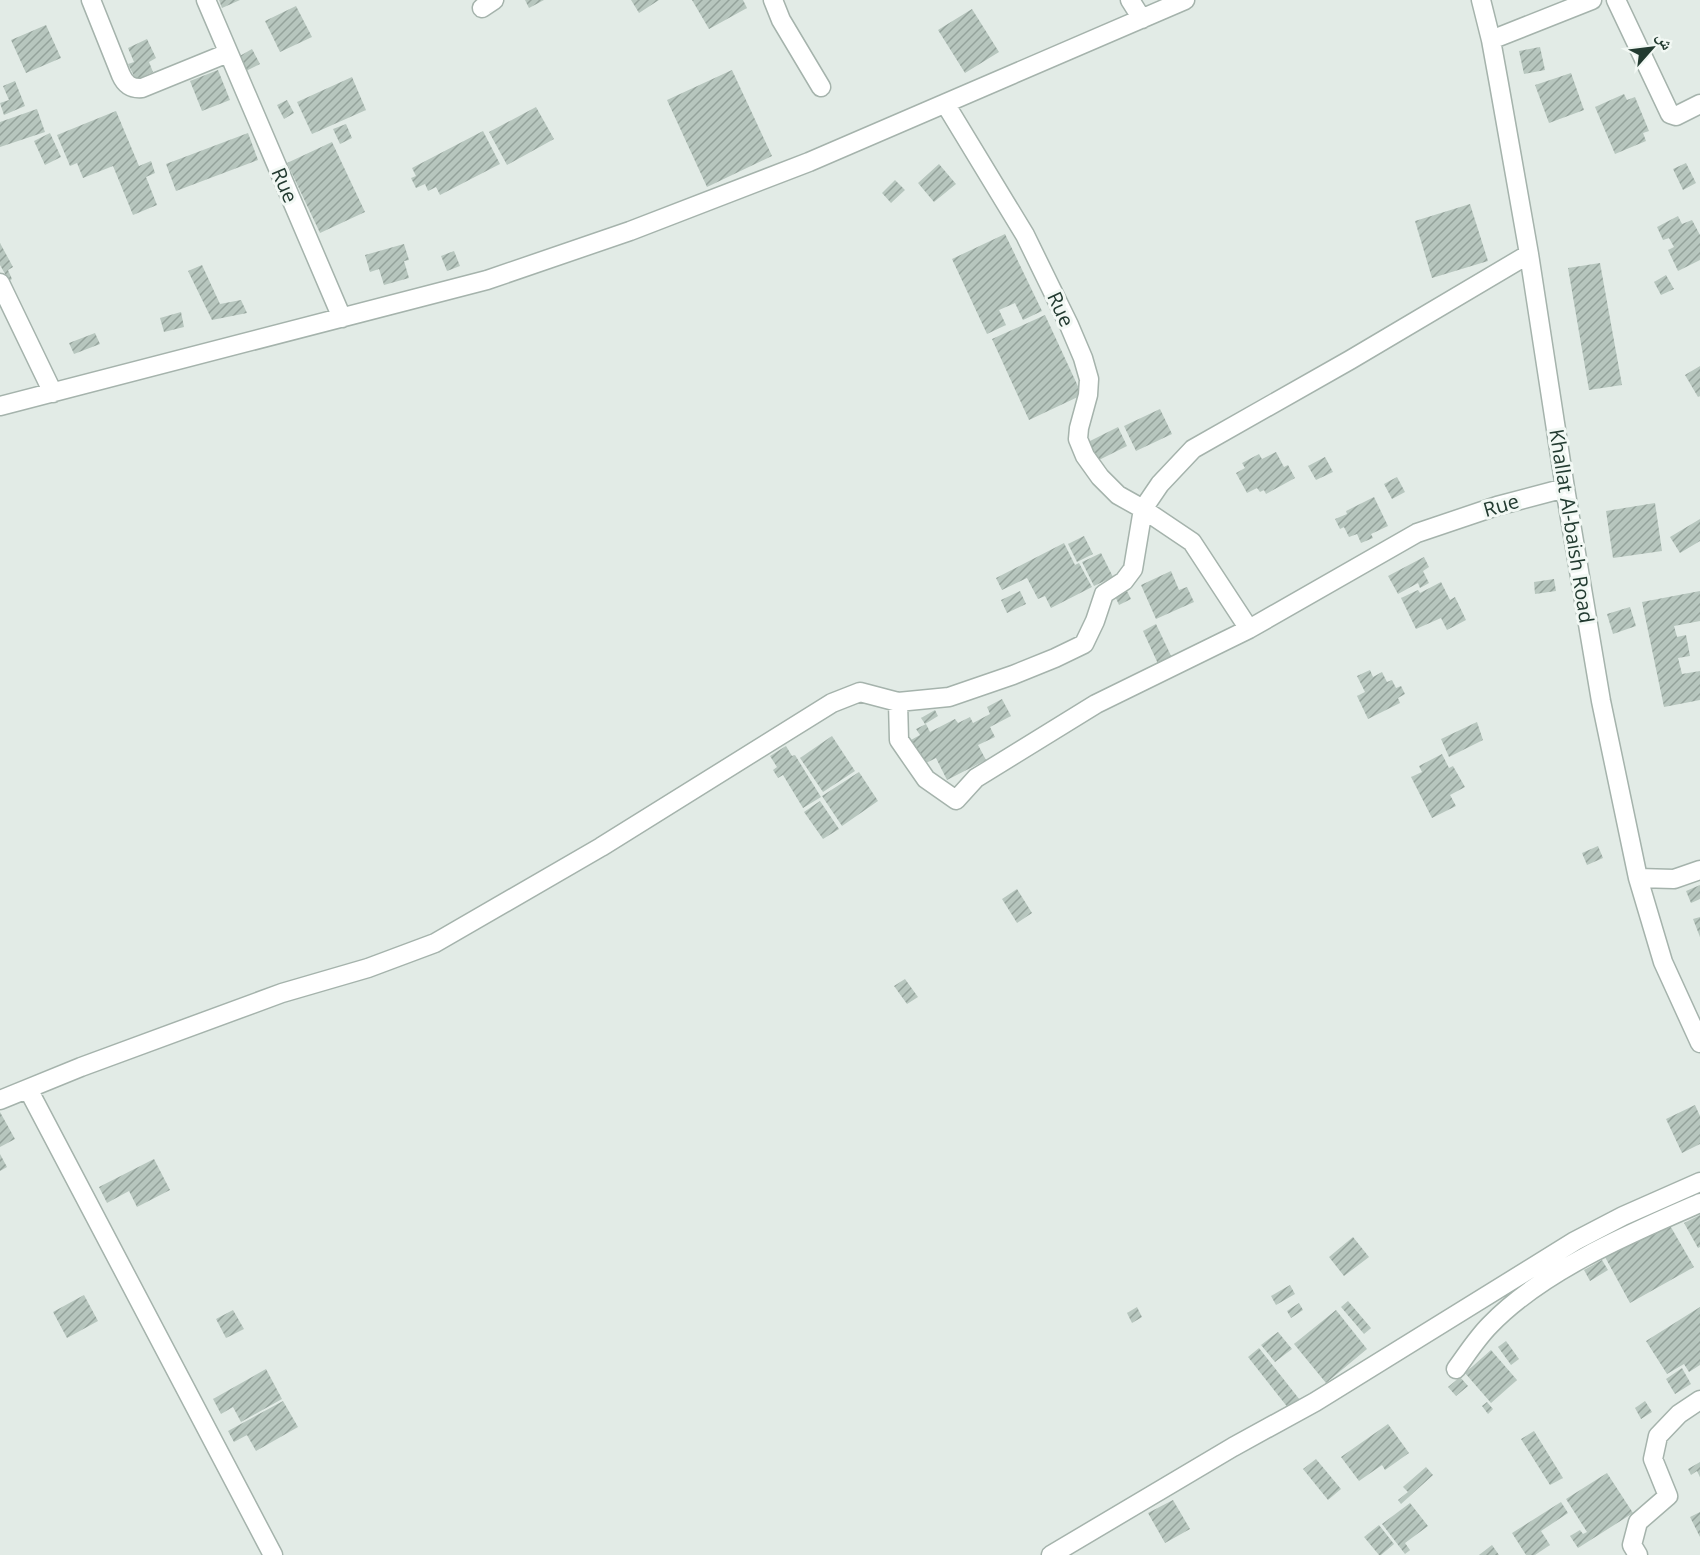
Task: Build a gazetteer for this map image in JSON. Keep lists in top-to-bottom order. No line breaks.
{"streets":{"street":["Rue","Khallat Al-baish Road"]},"crossings":[["Rue","Khallat Al-baish Road"]],"north":"top right"}
